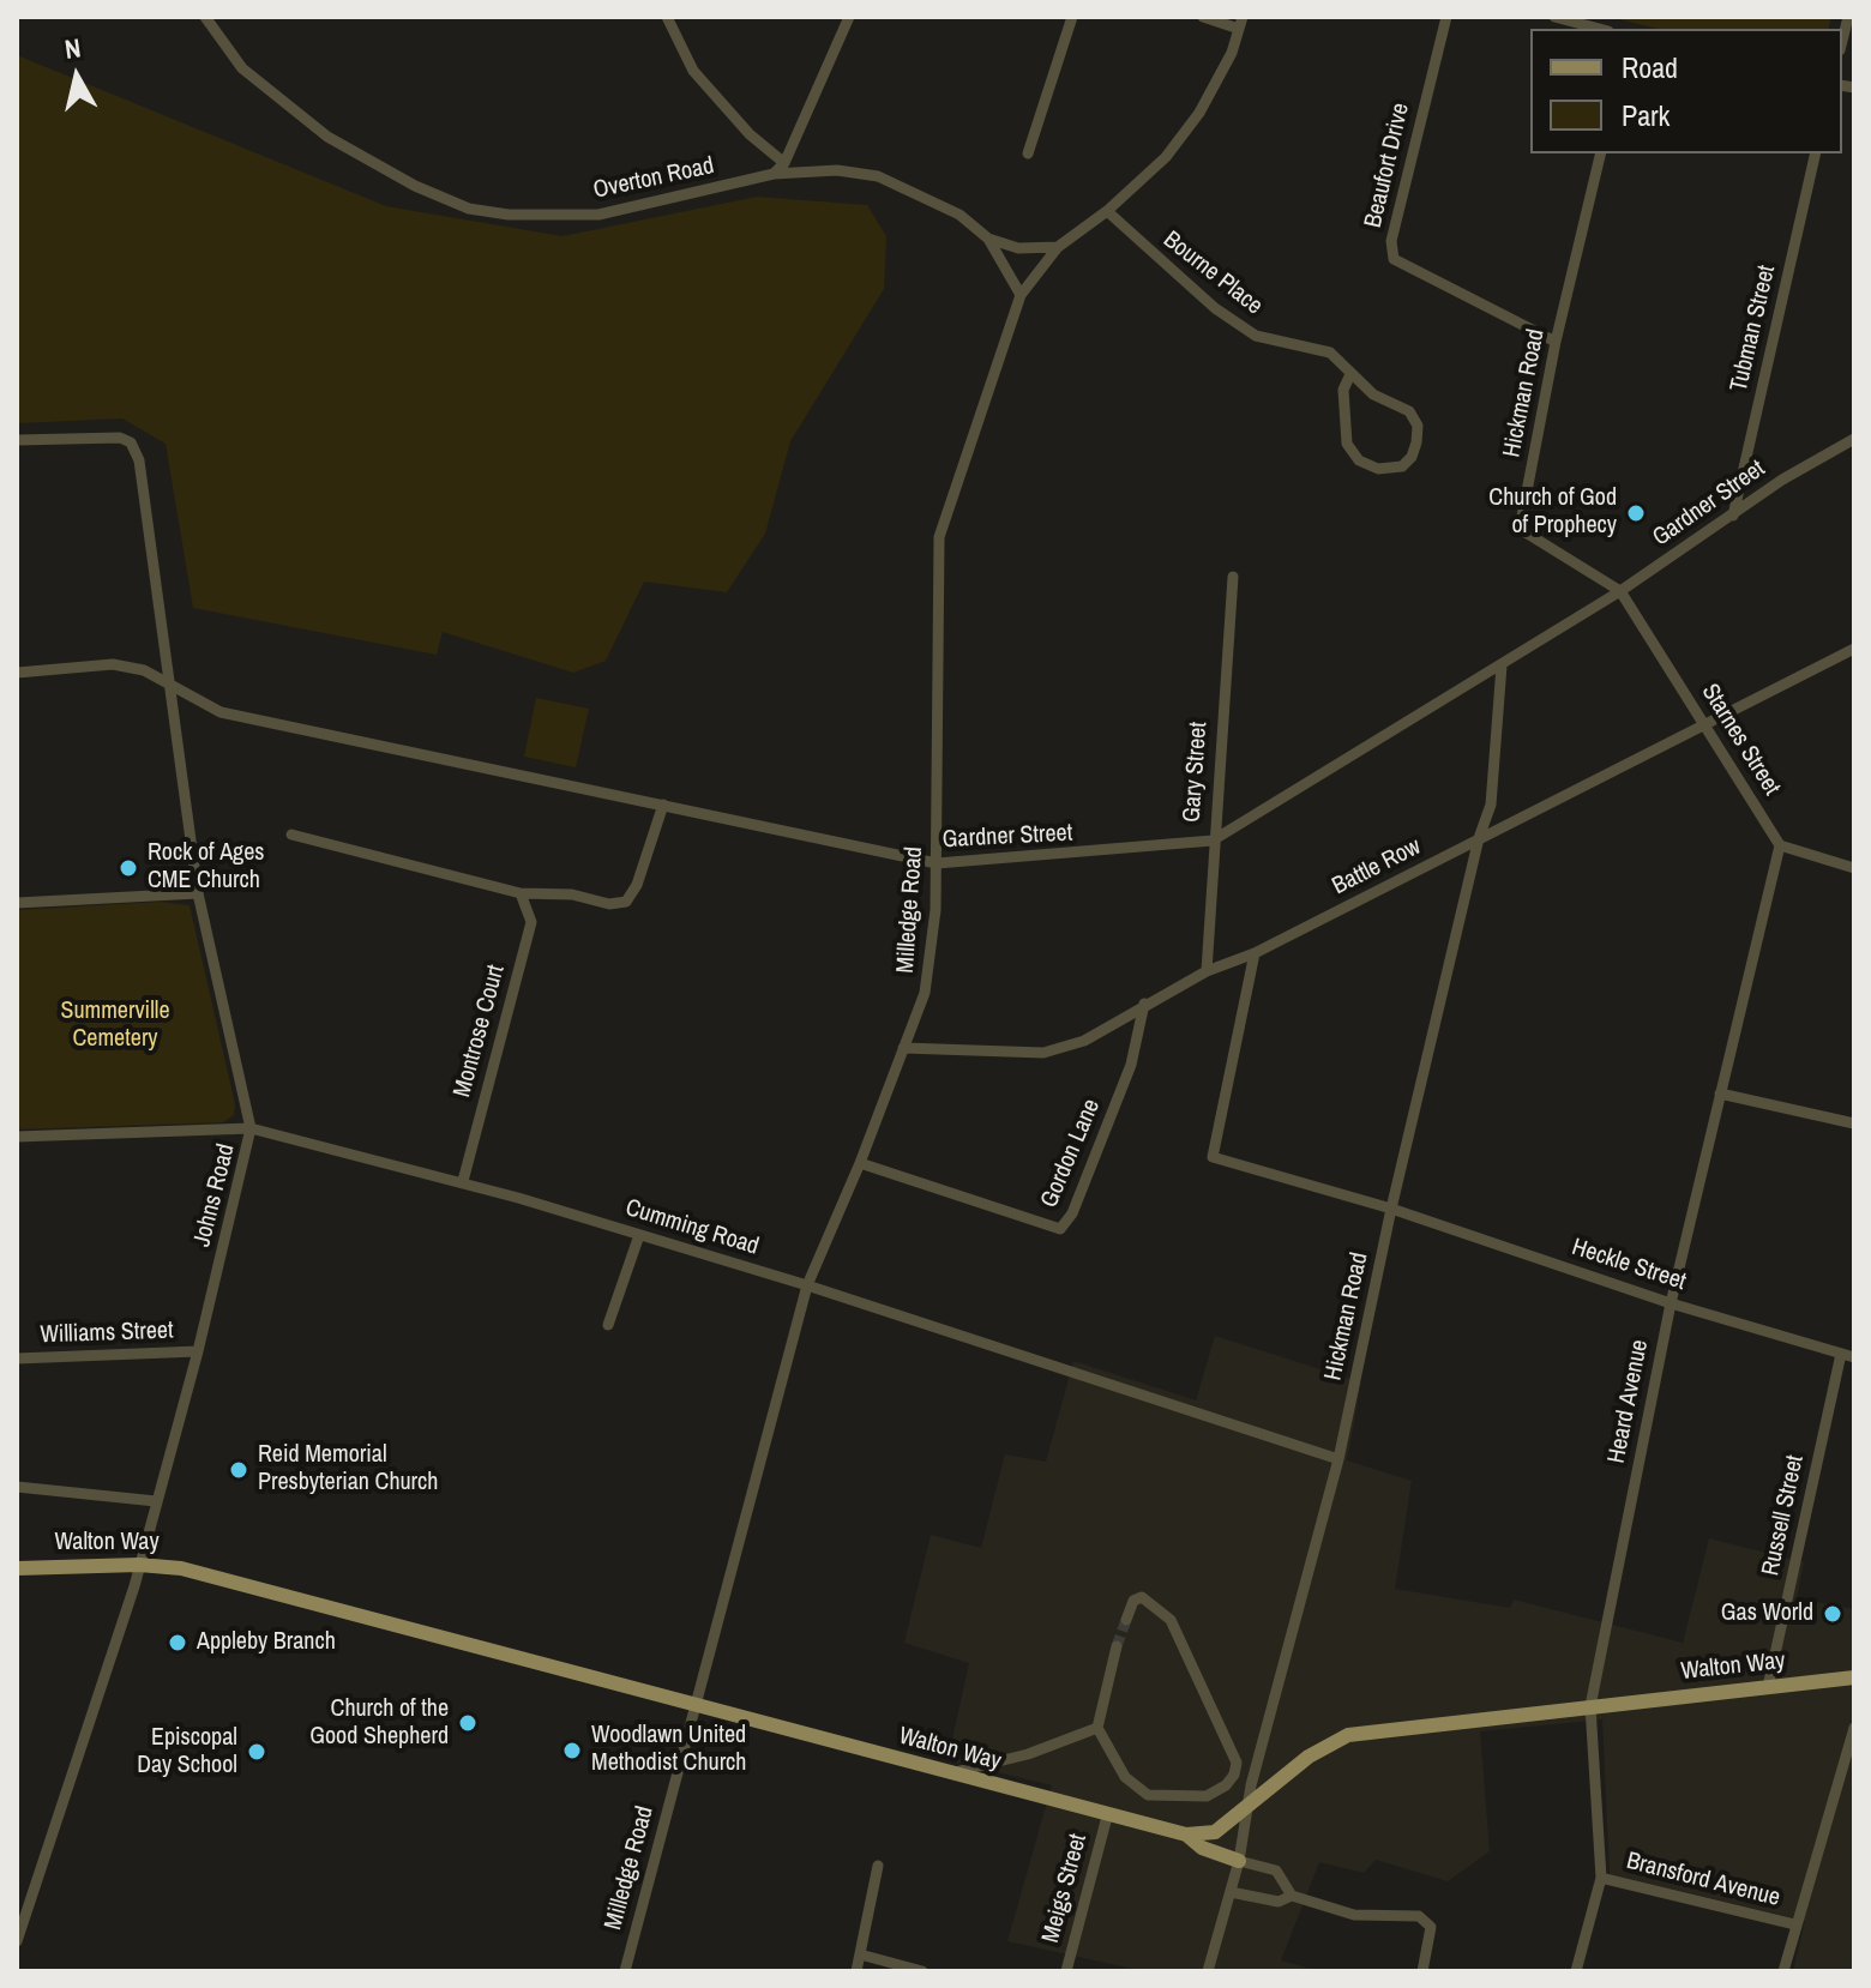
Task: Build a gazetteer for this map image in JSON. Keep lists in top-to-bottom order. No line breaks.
{"streets":{"main road":["Walton Way"],"street":["Beaufort Drive","Overton Road","Bourne Place","Tubman Street","Hickman Road","Gardner Street","Starnes Street","Gary Street","Battle Row","Milledge Road","Montrose Court","Gordon Lane","Johns Road","Cumming Road","Heckle Street","Williams Street","Heard Avenue","Russell Street","Bransford Avenue","Meigs Street"]},"crossings":[["Beaufort Drive","Hickman Road"],["Overton Road","Milledge Road"],["Bourne Place","Milledge Road"],["Tubman Street","Gardner Street"],["Hickman Road","Gardner Street"],["Hickman Road","Starnes Street"],["Hickman Road","Battle Row"],["Hickman Road","Cumming Road"],["Hickman Road","Heckle Street"],["Hickman Road","Walton Way"],["Gardner Street","Starnes Street"],["Gardner Street","Gary Street"],["Gardner Street","Milledge Road"],["Gardner Street","Johns Road"],["Starnes Street","Battle Row"],["Starnes Street","Heard Avenue"],["Gary Street","Battle Row"],["Battle Row","Milledge Road"],["Battle Row","Gordon Lane"],["Milledge Road","Gordon Lane"],["Milledge Road","Cumming Road"],["Milledge Road","Walton Way"],["Montrose Court","Cumming Road"],["Johns Road","Cumming Road"],["Johns Road","Williams Street"],["Johns Road","Walton Way"],["Heckle Street","Heard Avenue"],["Heckle Street","Russell Street"],["Heard Avenue","Walton Way"],["Heard Avenue","Bransford Avenue"],["Russell Street","Walton Way"],["Walton Way","Meigs Street"]],"parks":["Summerville Cemetery"],"places":["Church of God of Prophecy","Rock of Ages CME Church","Reid Memorial Presbyterian Church","Gas World","Appleby Branch","Church of the Good Shepherd","Woodlawn United Methodist Church","Episcopal Day School"],"legend":["Road","Park"],"north":"top"}
